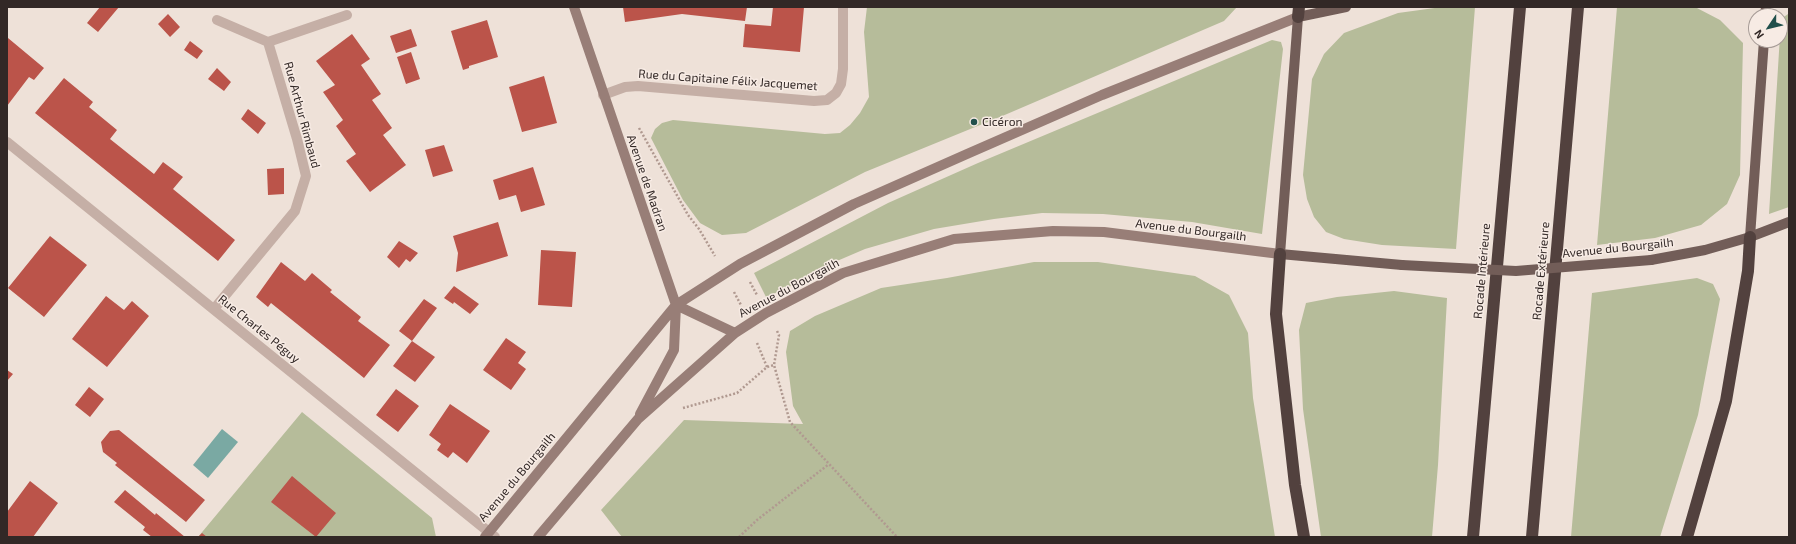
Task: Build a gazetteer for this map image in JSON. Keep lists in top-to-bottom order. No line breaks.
{"streets":{"highway":["Rocade Intérieure","Rocade Extérieure"],"main road":["Avenue de Madran","Avenue du Bourgailh"],"street":["Rue du Capitaine Félix Jacquemet","Rue Arthur Rimbaud","Rue Charles Péguy"]},"crossings":[["Rue du Capitaine Félix Jacquemet","Avenue de Madran"],["Rue Arthur Rimbaud","Rue Charles Péguy"],["Avenue de Madran","Avenue du Bourgailh"],["Avenue du Bourgailh","Rue Charles Péguy"]],"places":["Cicéron"],"north":"bottom left"}
